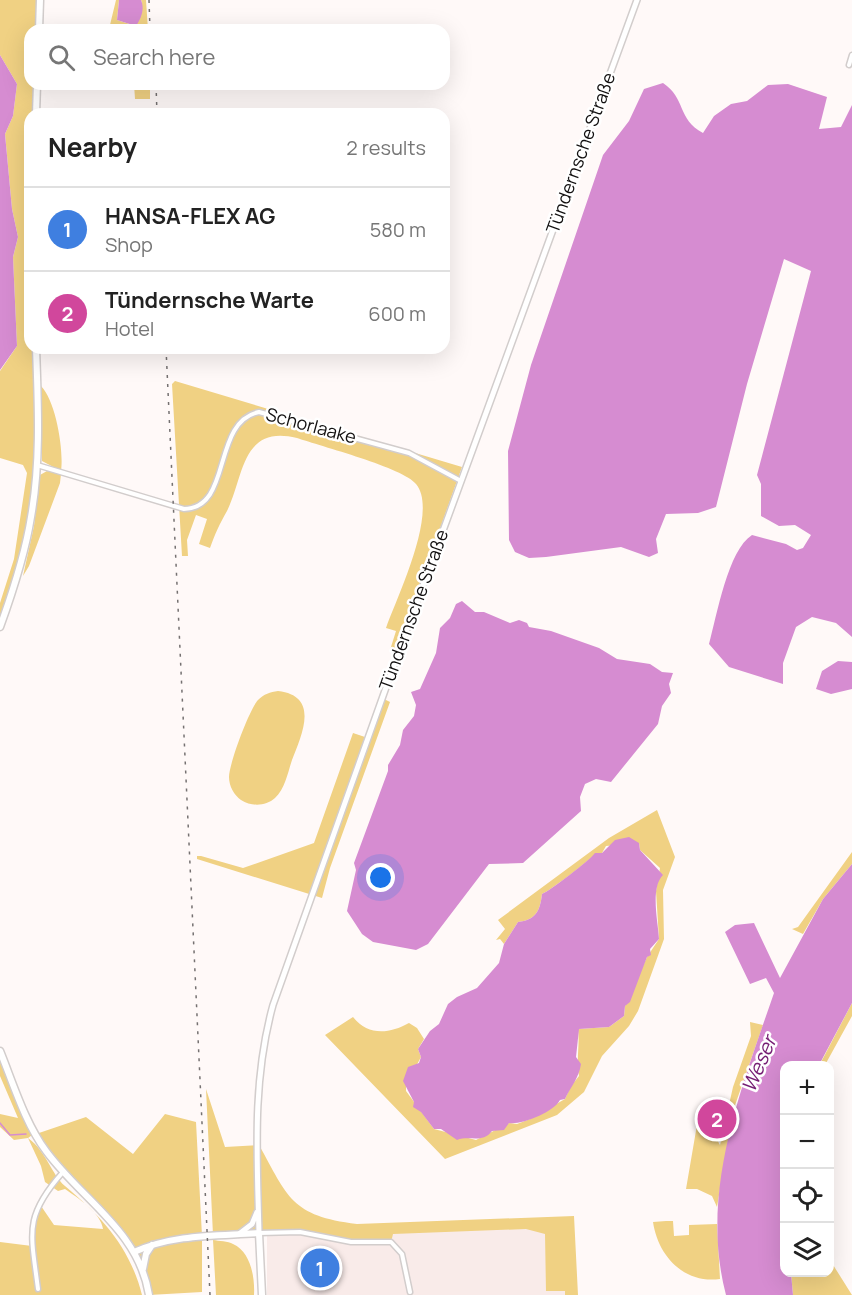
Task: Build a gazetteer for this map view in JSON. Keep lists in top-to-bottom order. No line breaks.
{"streets":{"street":["Tündernsche Straße","Schorlaake"]},"crossings":[["Tündernsche Straße","Schorlaake"]],"water":["Weser"],"page":{"search":"Search here","heading":["Nearby","2 results"],"list":[{"mark":"1","name":"HANSA-FLEX AG","note":"Shop","value":"580 m"},{"mark":"2","name":"Tündernsche Warte","note":"Hotel","value":"600 m"}],"map_buttons":["+","−"],"pins":["2","1"]}}
